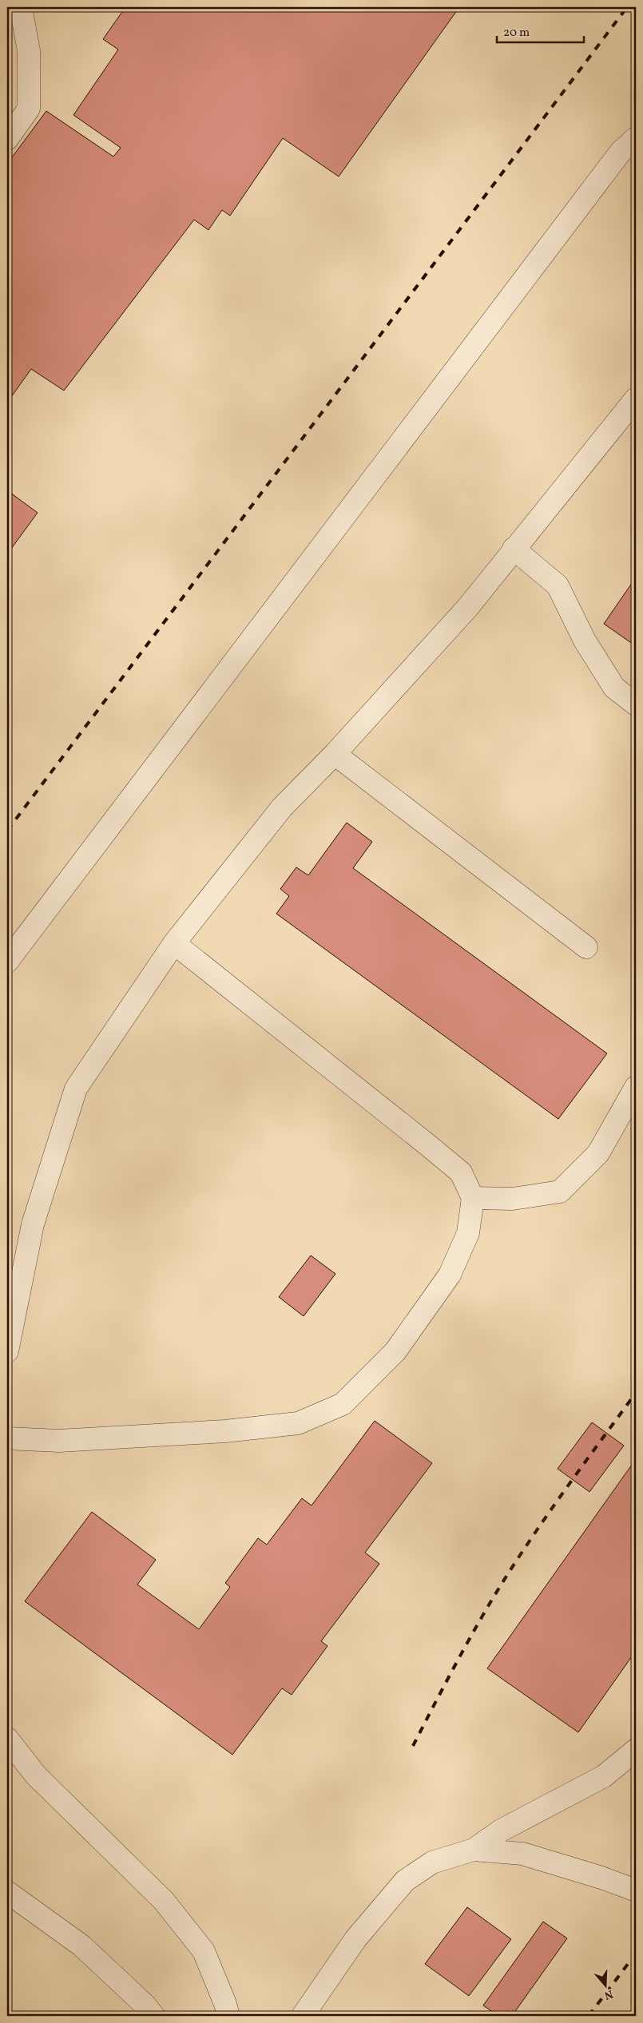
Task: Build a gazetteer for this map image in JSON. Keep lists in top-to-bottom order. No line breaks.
{"scale_bar":"20 m","north":"bottom"}
